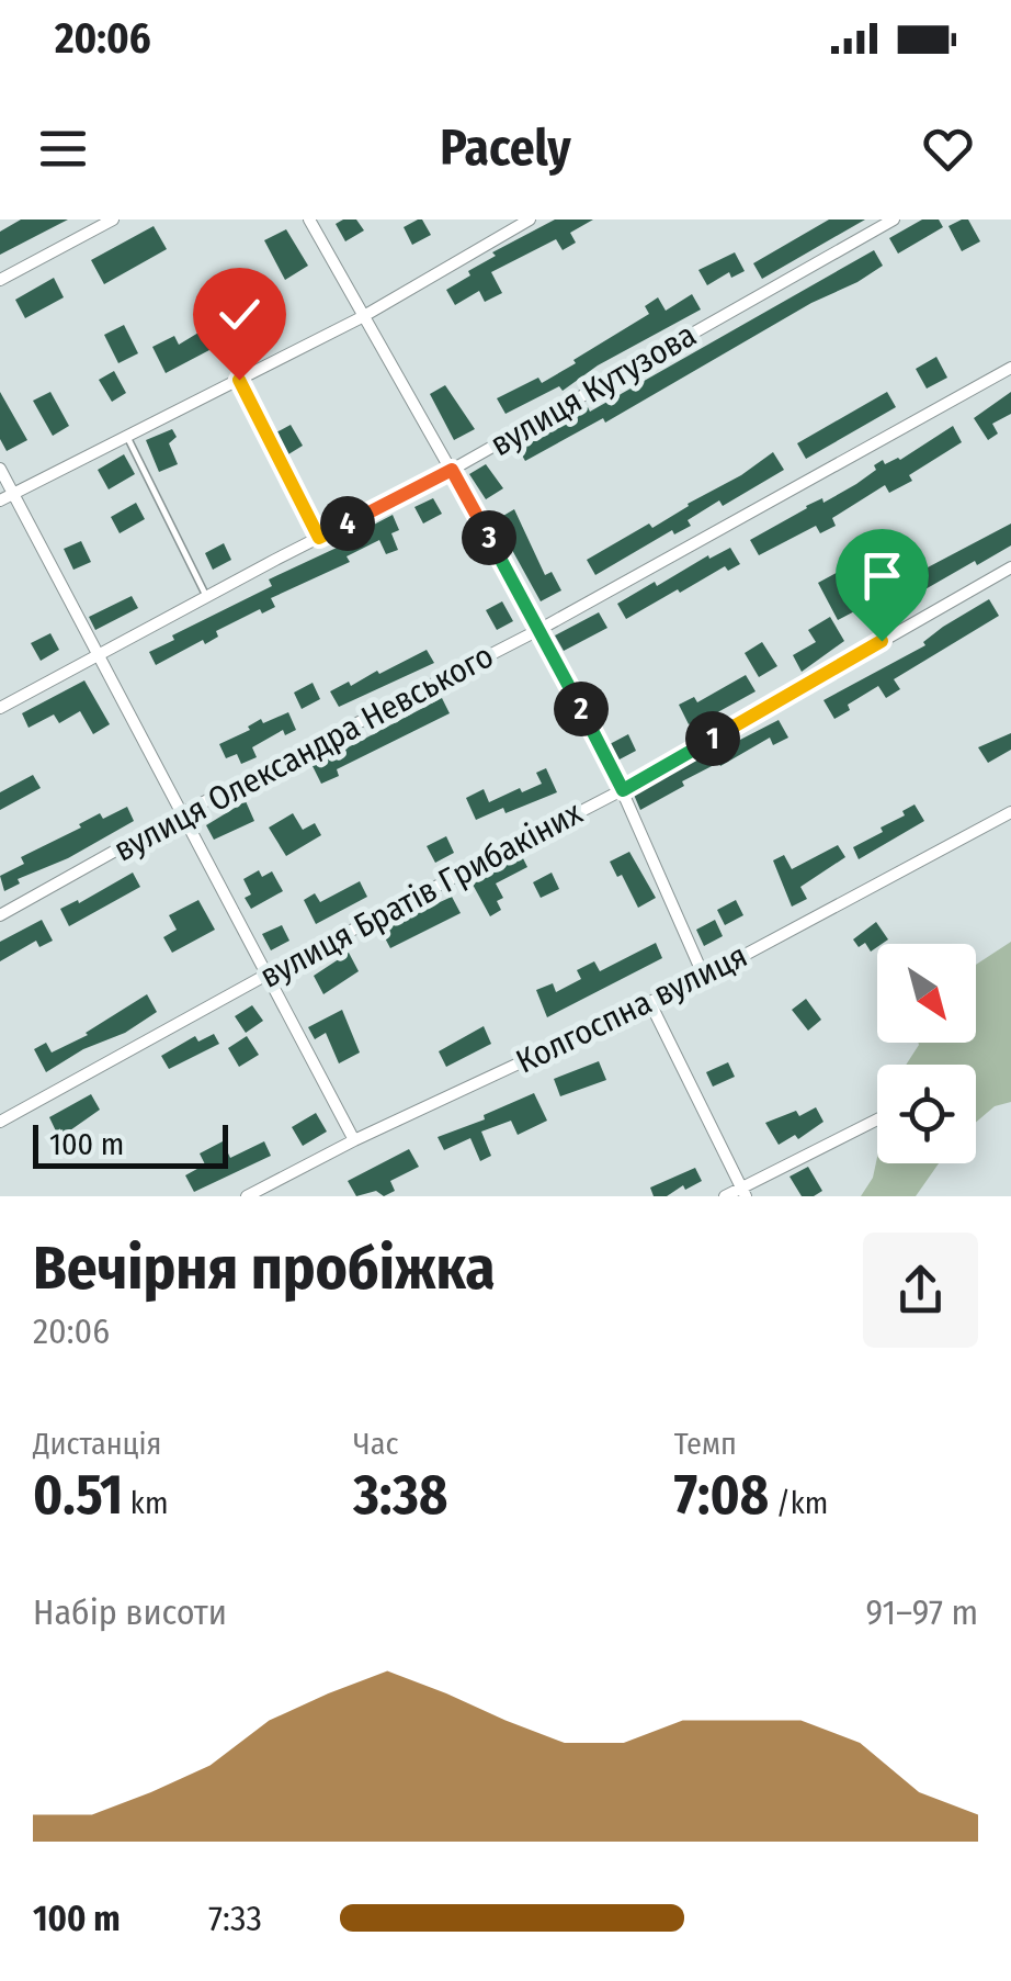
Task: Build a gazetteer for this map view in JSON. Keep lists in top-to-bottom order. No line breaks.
{"streets":{"street":["вулиця Кутузова","вулиця Олександра Невського","вулиця Братів Грибакіних","Колгоспна вулиця"]},"scale_bar":"100 m","north":"bottom right","page":{"status":"20:06","header":"Pacely","pins":["4","3","2","1"],"scale":"100 m","heading":["Вечірня пробіжка","20:06"],"stats":[["Дистанція","0.51 km"],["Час","3:38"],["Темп","7:08 /km"]],"chart":["Набір висоти","91–97 m"],"list":[{"name":"100 m","note":"7:33"}]}}
